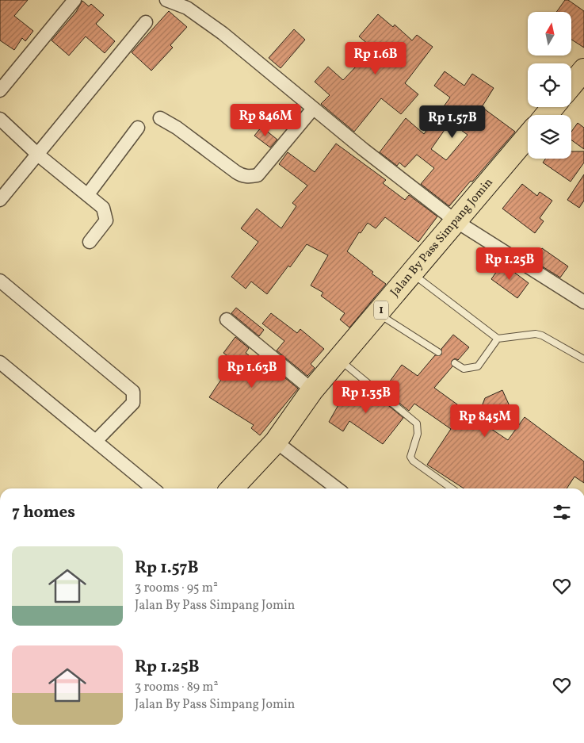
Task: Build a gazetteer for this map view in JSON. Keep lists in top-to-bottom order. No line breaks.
{"streets":{"highway":["Jalan By Pass Simpang Jomin","1"]},"north":"top","page":{"price":["Rp 1.6B","Rp 846M","Rp 1.57B","Rp 1.25B","Rp 1.63B","Rp 1.35B","Rp 845M"],"heading":"7 homes","list":[{"name":"Rp 1.57B","note":"3 rooms · 95 m² · Jalan By Pass Simpang Jomin"},{"name":"Rp 1.25B","note":"3 rooms · 89 m² · Jalan By Pass Simpang Jomin"}]}}
